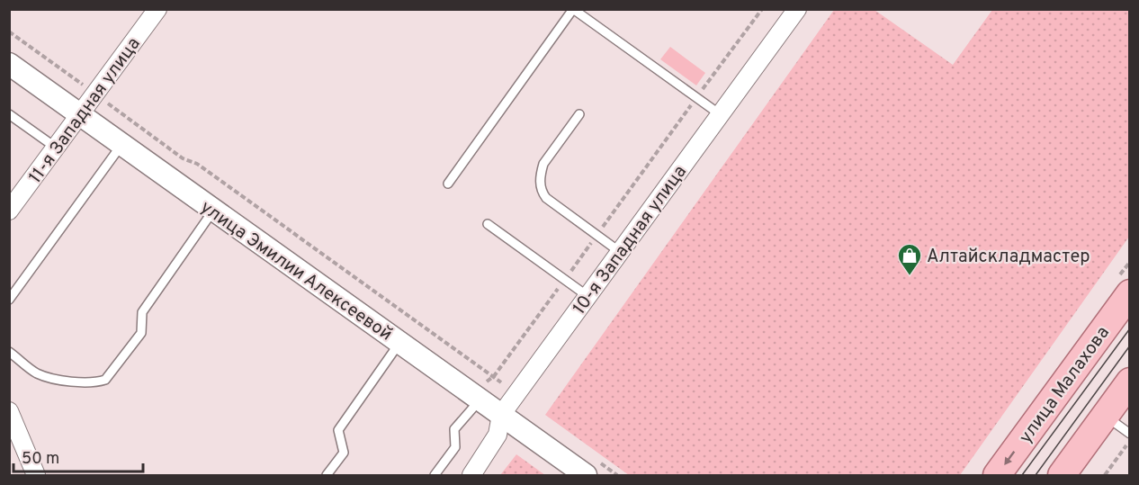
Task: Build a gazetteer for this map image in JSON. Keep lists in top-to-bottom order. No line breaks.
{"streets":{"main road":["улица Малахова"],"street":["11-я Западная улица","10-я Западная улица","улица Эмилии Алексеевой"]},"crossings":[["11-я Западная улица","улица Эмилии Алексеевой"],["10-я Западная улица","улица Эмилии Алексеевой"]],"places":{"shop":["Алтайскладмастер"]},"scale_bar":"50 m"}
